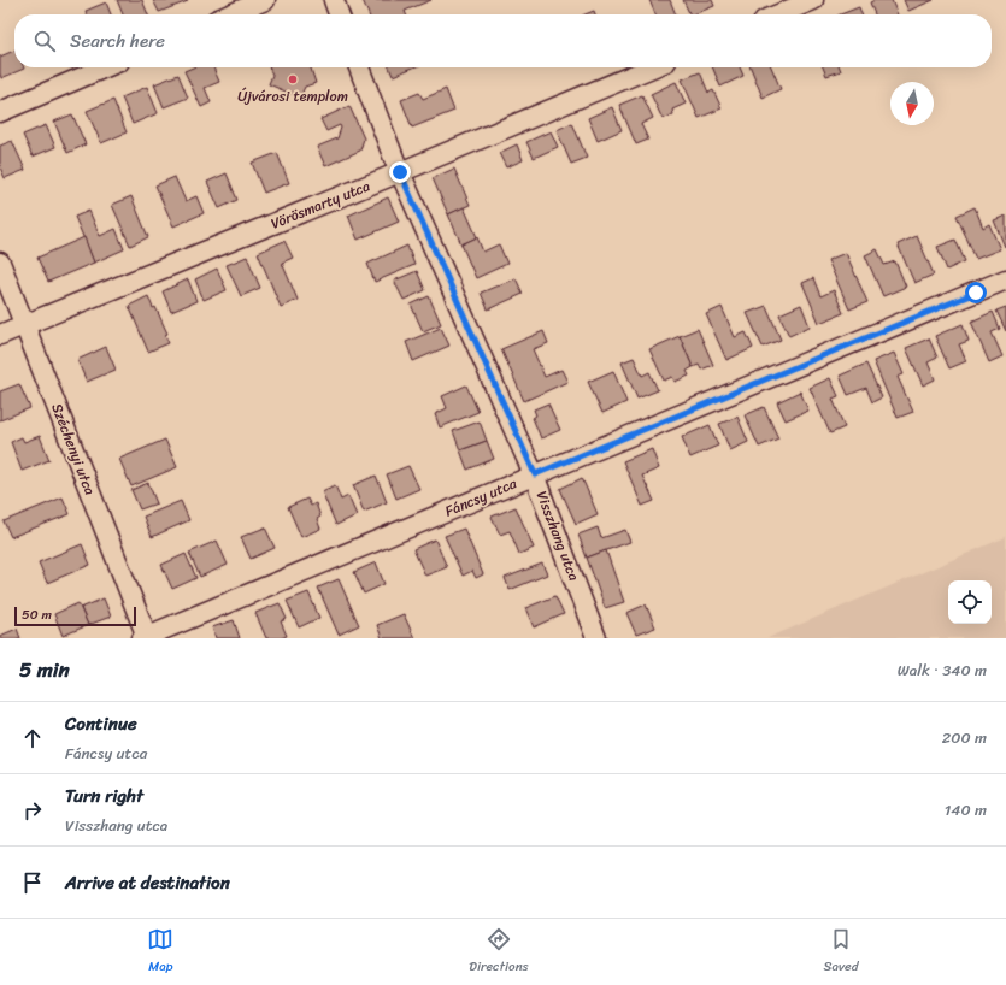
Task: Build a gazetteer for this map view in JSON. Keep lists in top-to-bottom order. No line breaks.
{"streets":{"street":["Vörösmarty utca","Széchenyi utca","Fáncsy utca","Visszhang utca"]},"crossings":[["Vörösmarty utca","Széchenyi utca"],["Vörösmarty utca","Visszhang utca"],["Széchenyi utca","Fáncsy utca"],["Fáncsy utca","Visszhang utca"]],"places":["Újvárosi templom"],"scale_bar":"50 m","north":"bottom","page":{"search":"Search here","scale":"50 m","heading":["5 min","Walk · 340 m"],"list":[["Continue","Fáncsy utca","200 m"],["Turn right","Visszhang utca","140 m"],"Arrive at destination"],"nav":["Map","Directions","Saved"]}}
